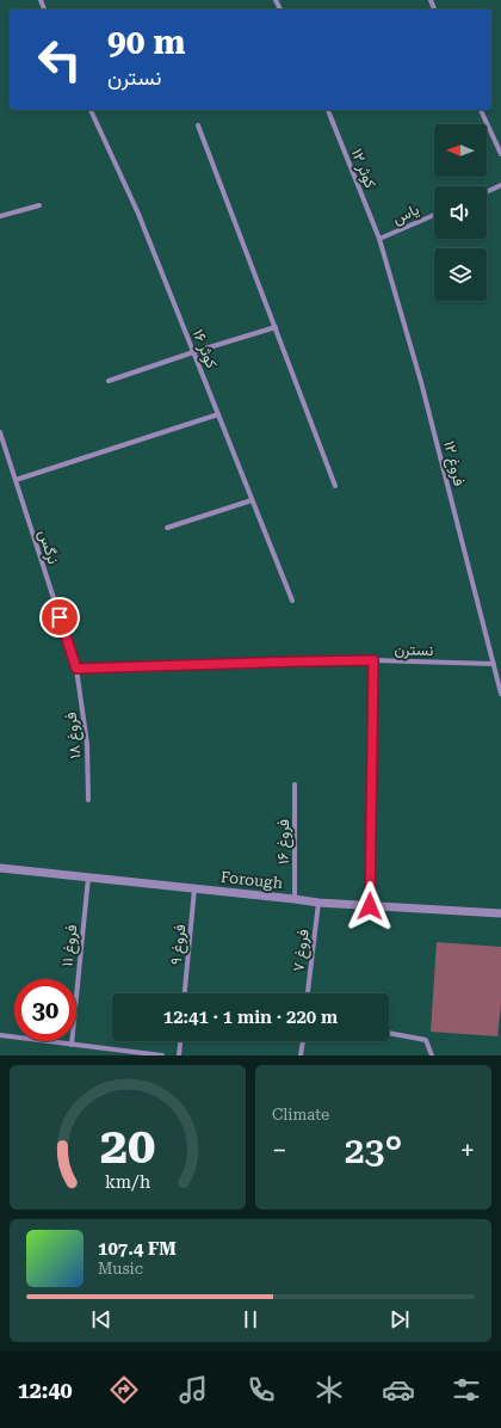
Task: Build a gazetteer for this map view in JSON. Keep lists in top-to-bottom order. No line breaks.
{"streets":{"street":["کوثر ۱۲","یاس","کوثر ۱۶","فروغ ۱۲","نرگس","نسترن","فروغ ۱۸","فروغ ۱۶","Forough","فروغ ۹","فروغ ۱۱","فروغ ۷"]},"crossings":[["کوثر ۱۲","یاس"],["کوثر ۱۲","فروغ ۱۲"],["یاس","فروغ ۱۲"],["فروغ ۱۲","نسترن"],["نرگس","نسترن"],["نرگس","فروغ ۱۸"],["نسترن","فروغ ۱۸"],["فروغ ۱۶","Forough"],["Forough","فروغ ۹"],["Forough","فروغ ۱۱"],["Forough","فروغ ۷"]],"north":"left","page":{"turn":["90 m","نسترن"],"limit":"30","trip":"12:41 · 1 min · 220 m","tile":"Climate","heat":["−","23°","+"],"song":["107.4 FM","Music"],"tabs":"12:40","gauge":["20","km/h"]}}
